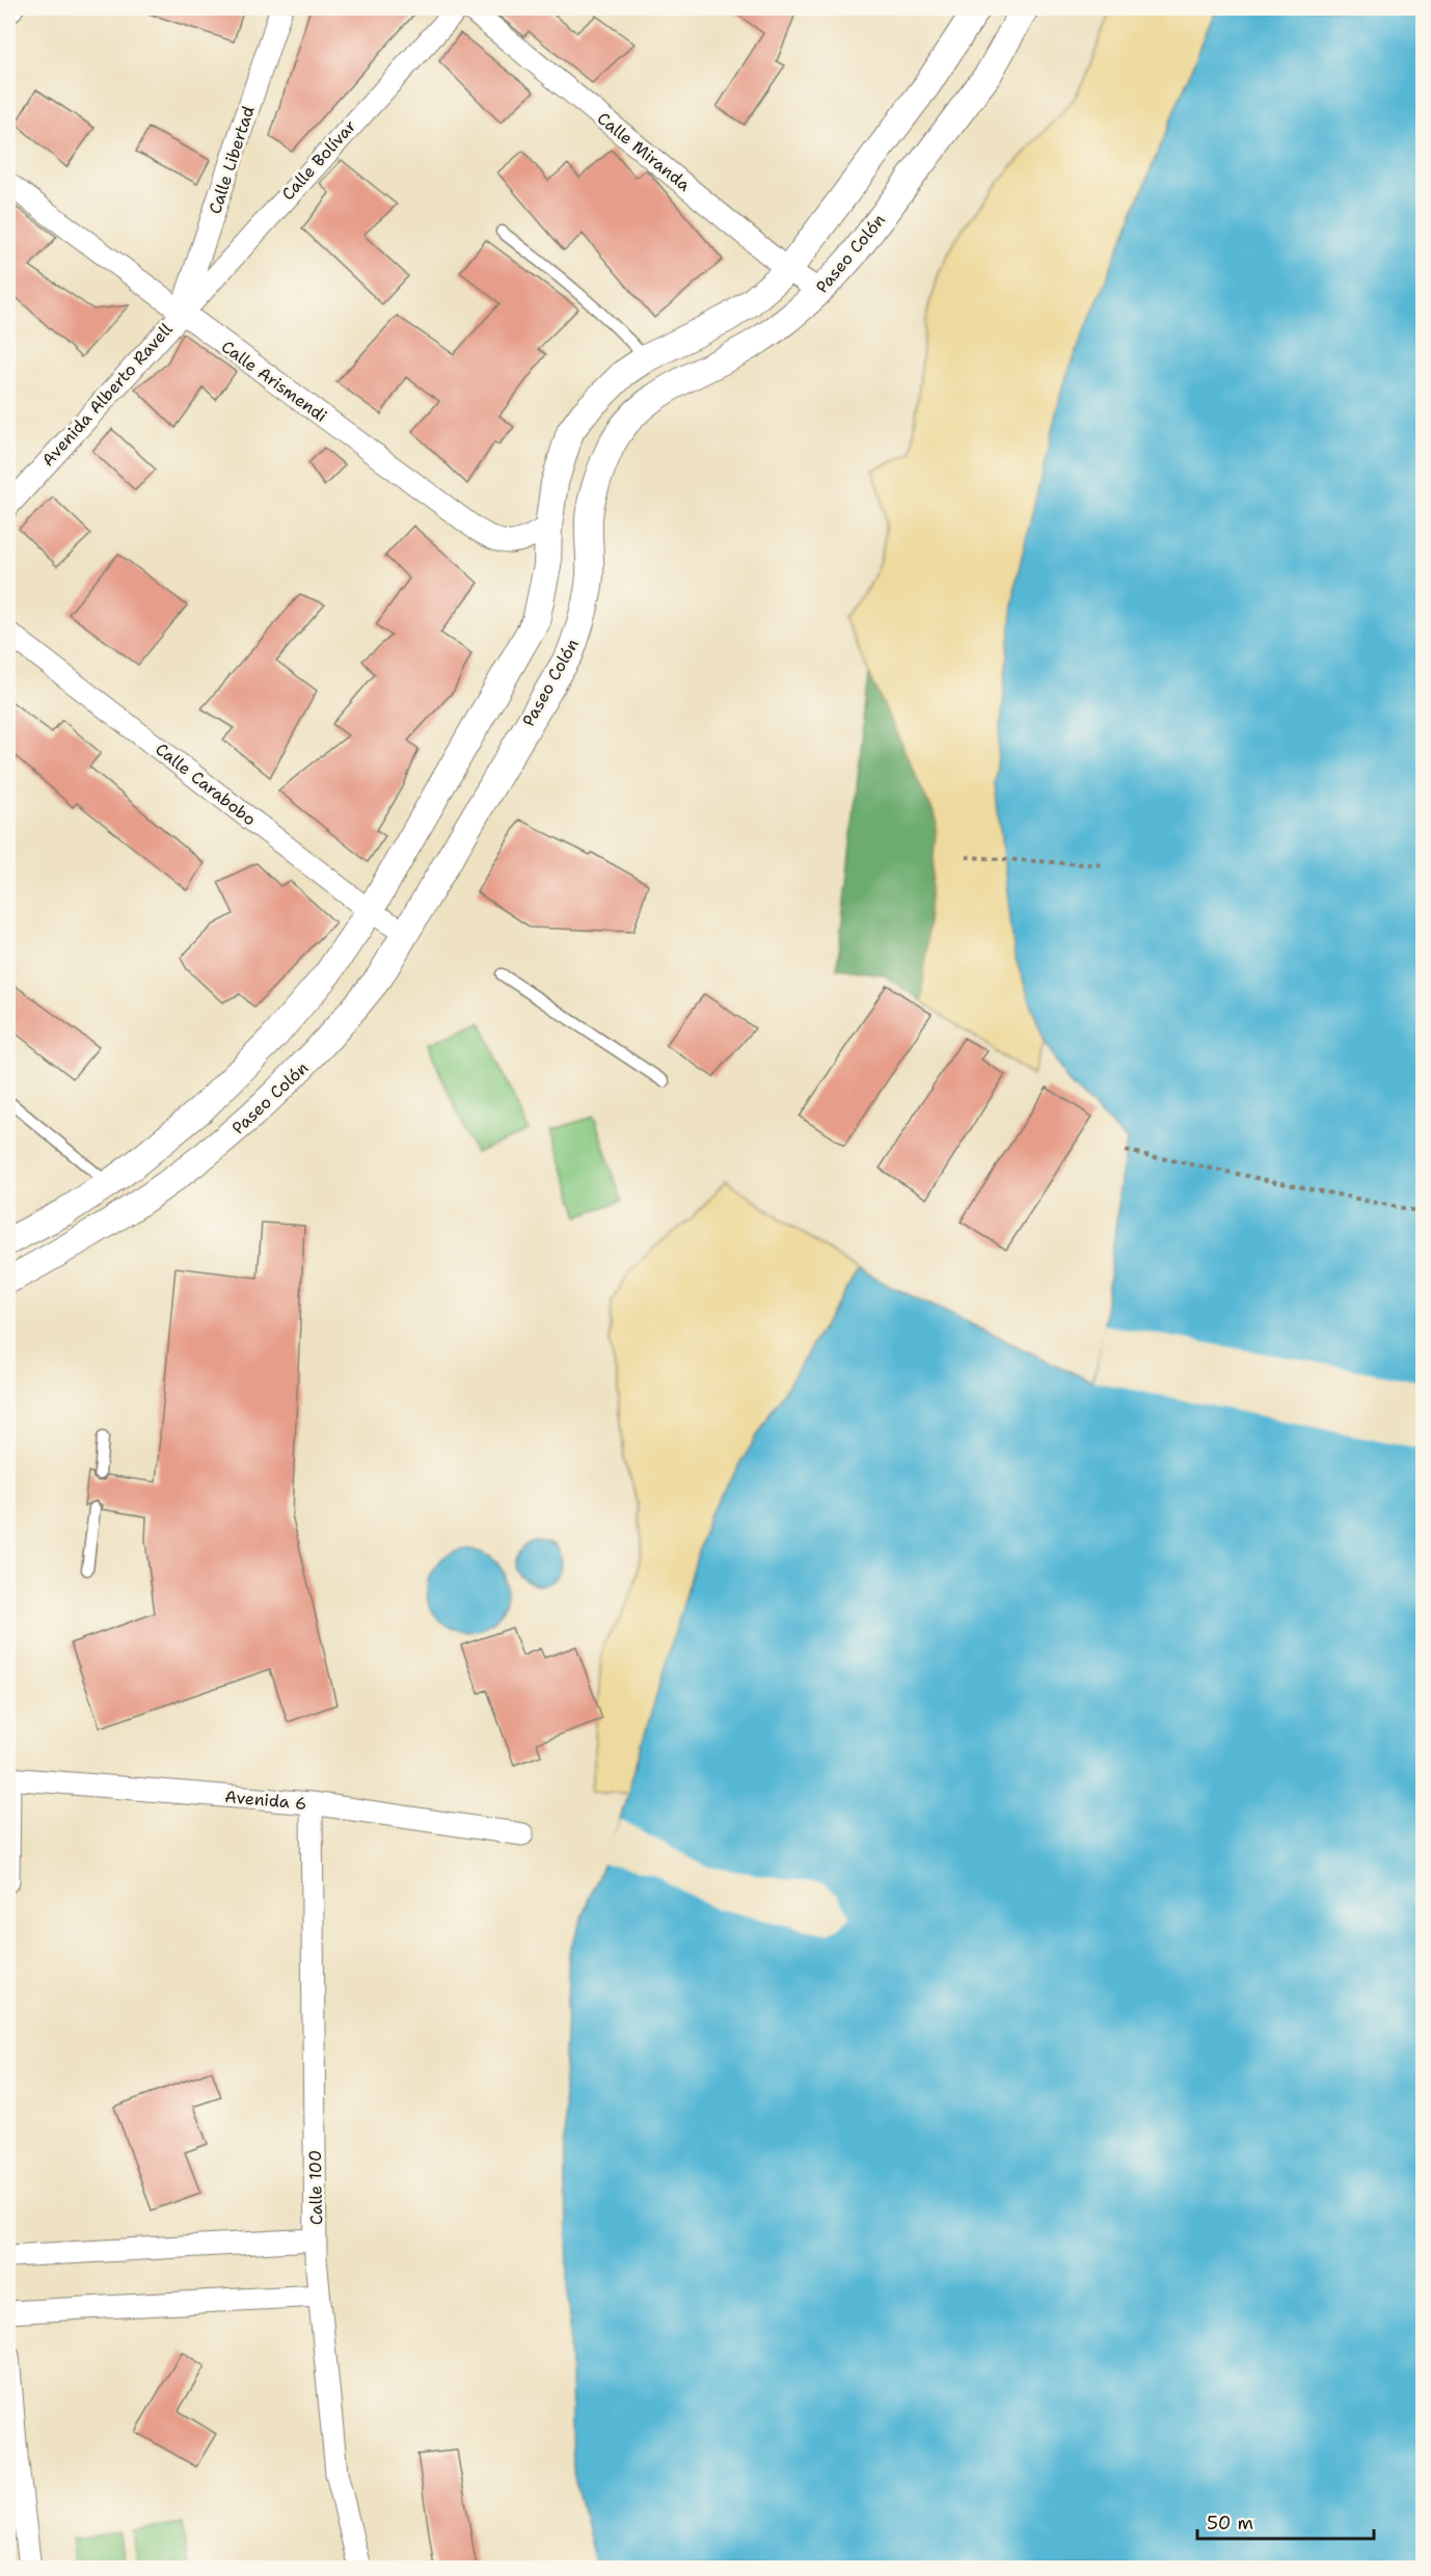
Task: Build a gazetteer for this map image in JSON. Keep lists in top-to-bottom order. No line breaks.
{"streets":{"street":["Calle Miranda","Calle Libertad","Calle Bolívar","Paseo Colón","Calle Arismendi","Avenida Alberto Ravell","Calle Carabobo","Avenida 6","Calle 100"]},"crossings":[["Calle Miranda","Paseo Colón"],["Calle Libertad","Calle Bolívar"],["Calle Libertad","Calle Arismendi"],["Calle Libertad","Avenida Alberto Ravell"],["Calle Bolívar","Calle Arismendi"],["Calle Bolívar","Avenida Alberto Ravell"],["Paseo Colón","Calle Arismendi"],["Paseo Colón","Calle Carabobo"],["Calle Arismendi","Avenida Alberto Ravell"],["Avenida 6","Calle 100"]],"scale_bar":"50 m"}
